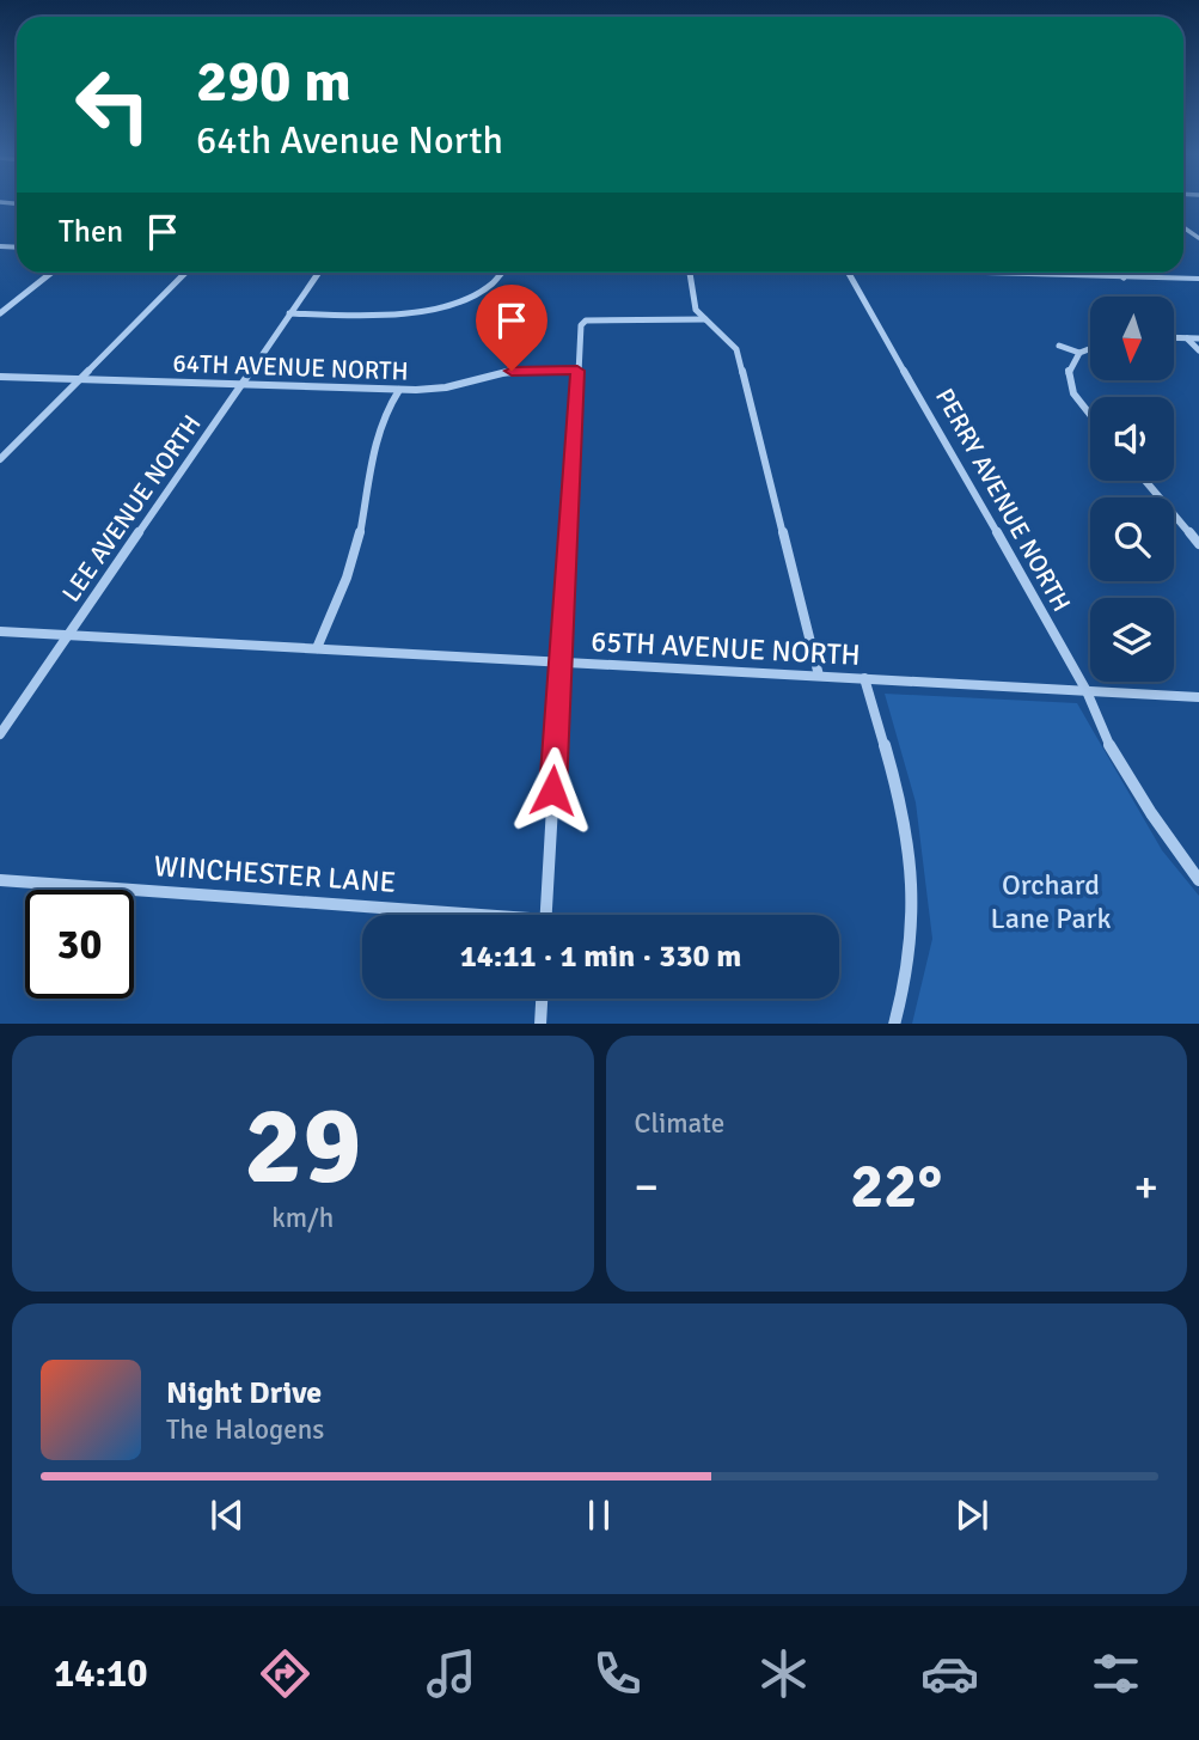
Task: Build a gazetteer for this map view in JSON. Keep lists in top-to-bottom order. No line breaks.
{"streets":{"street":["64TH AVENUE NORTH","PERRY AVENUE NORTH","LEE AVENUE NORTH","65TH AVENUE NORTH","WINCHESTER LANE"]},"crossings":[["64TH AVENUE NORTH","LEE AVENUE NORTH"],["PERRY AVENUE NORTH","65TH AVENUE NORTH"],["LEE AVENUE NORTH","65TH AVENUE NORTH"]],"parks":["Orchard Lane Park"],"north":"bottom","page":{"turn":["290 m","64th Avenue North"],"then":"Then","limit":"30","trip":"14:11 · 1 min · 330 m","tile":[["29","km/h"],"Climate"],"heat":["−","22°","+"],"song":["Night Drive","The Halogens"],"tabs":"14:10"}}
